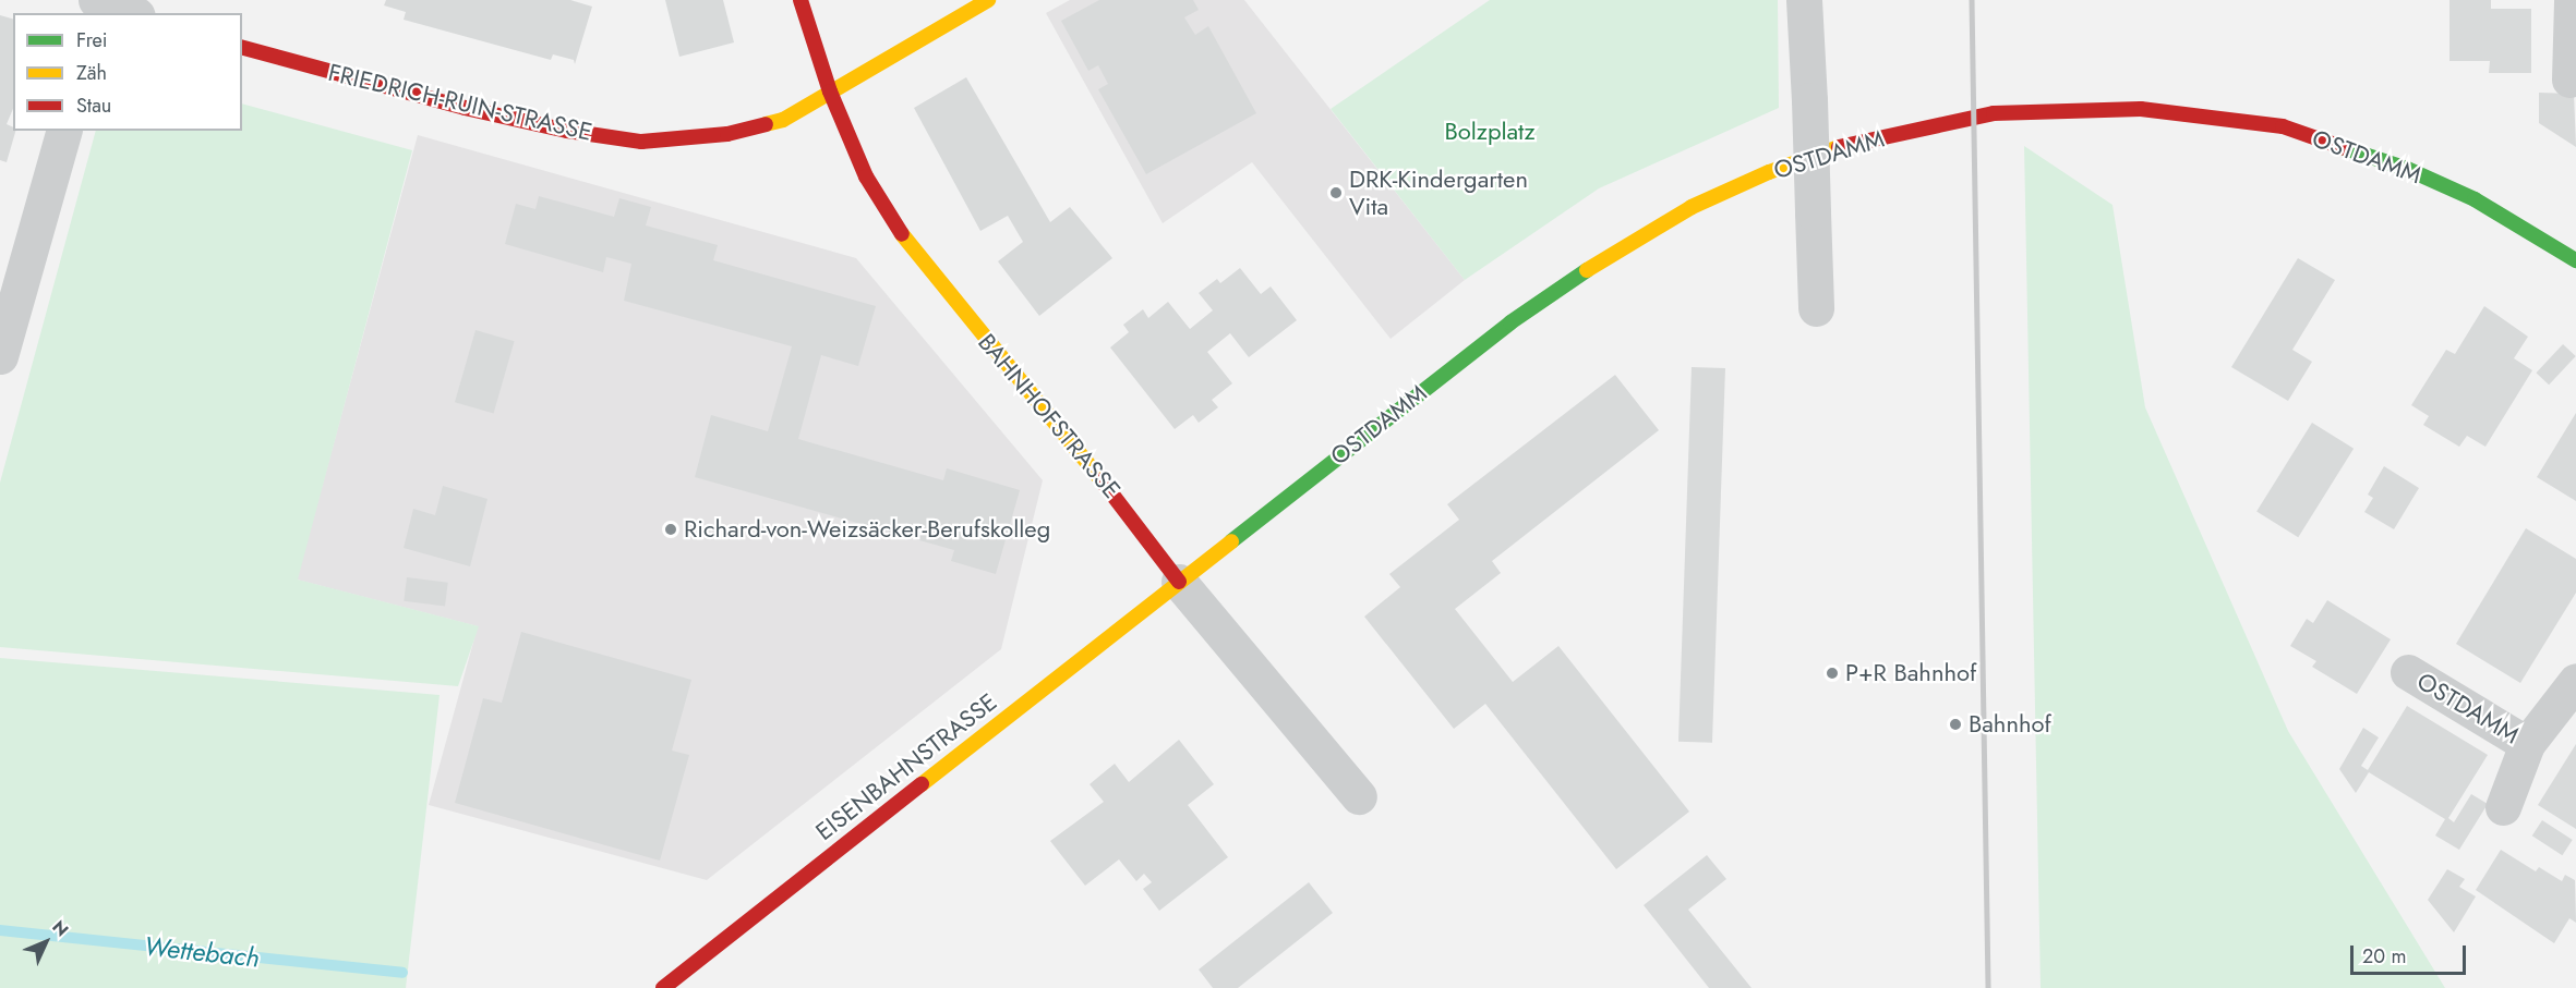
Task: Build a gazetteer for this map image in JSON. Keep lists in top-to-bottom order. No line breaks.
{"streets":{"street":["FRIEDRICH-RUIN-STRASSE","OSTDAMM","BAHNHOFSTRASSE","EISENBAHNSTRASSE"]},"crossings":[["FRIEDRICH-RUIN-STRASSE","BAHNHOFSTRASSE"],["OSTDAMM","BAHNHOFSTRASSE"],["OSTDAMM","EISENBAHNSTRASSE"],["BAHNHOFSTRASSE","EISENBAHNSTRASSE"]],"water":["Wettebach"],"parks":["Bolzplatz"],"places":["DRK-Kindergarten Vita","Richard-von-Weizsäcker-Berufskolleg","P+R Bahnhof","Bahnhof"],"legend":["Frei","Zäh","Stau"],"scale_bar":"20 m","north":"top right"}
